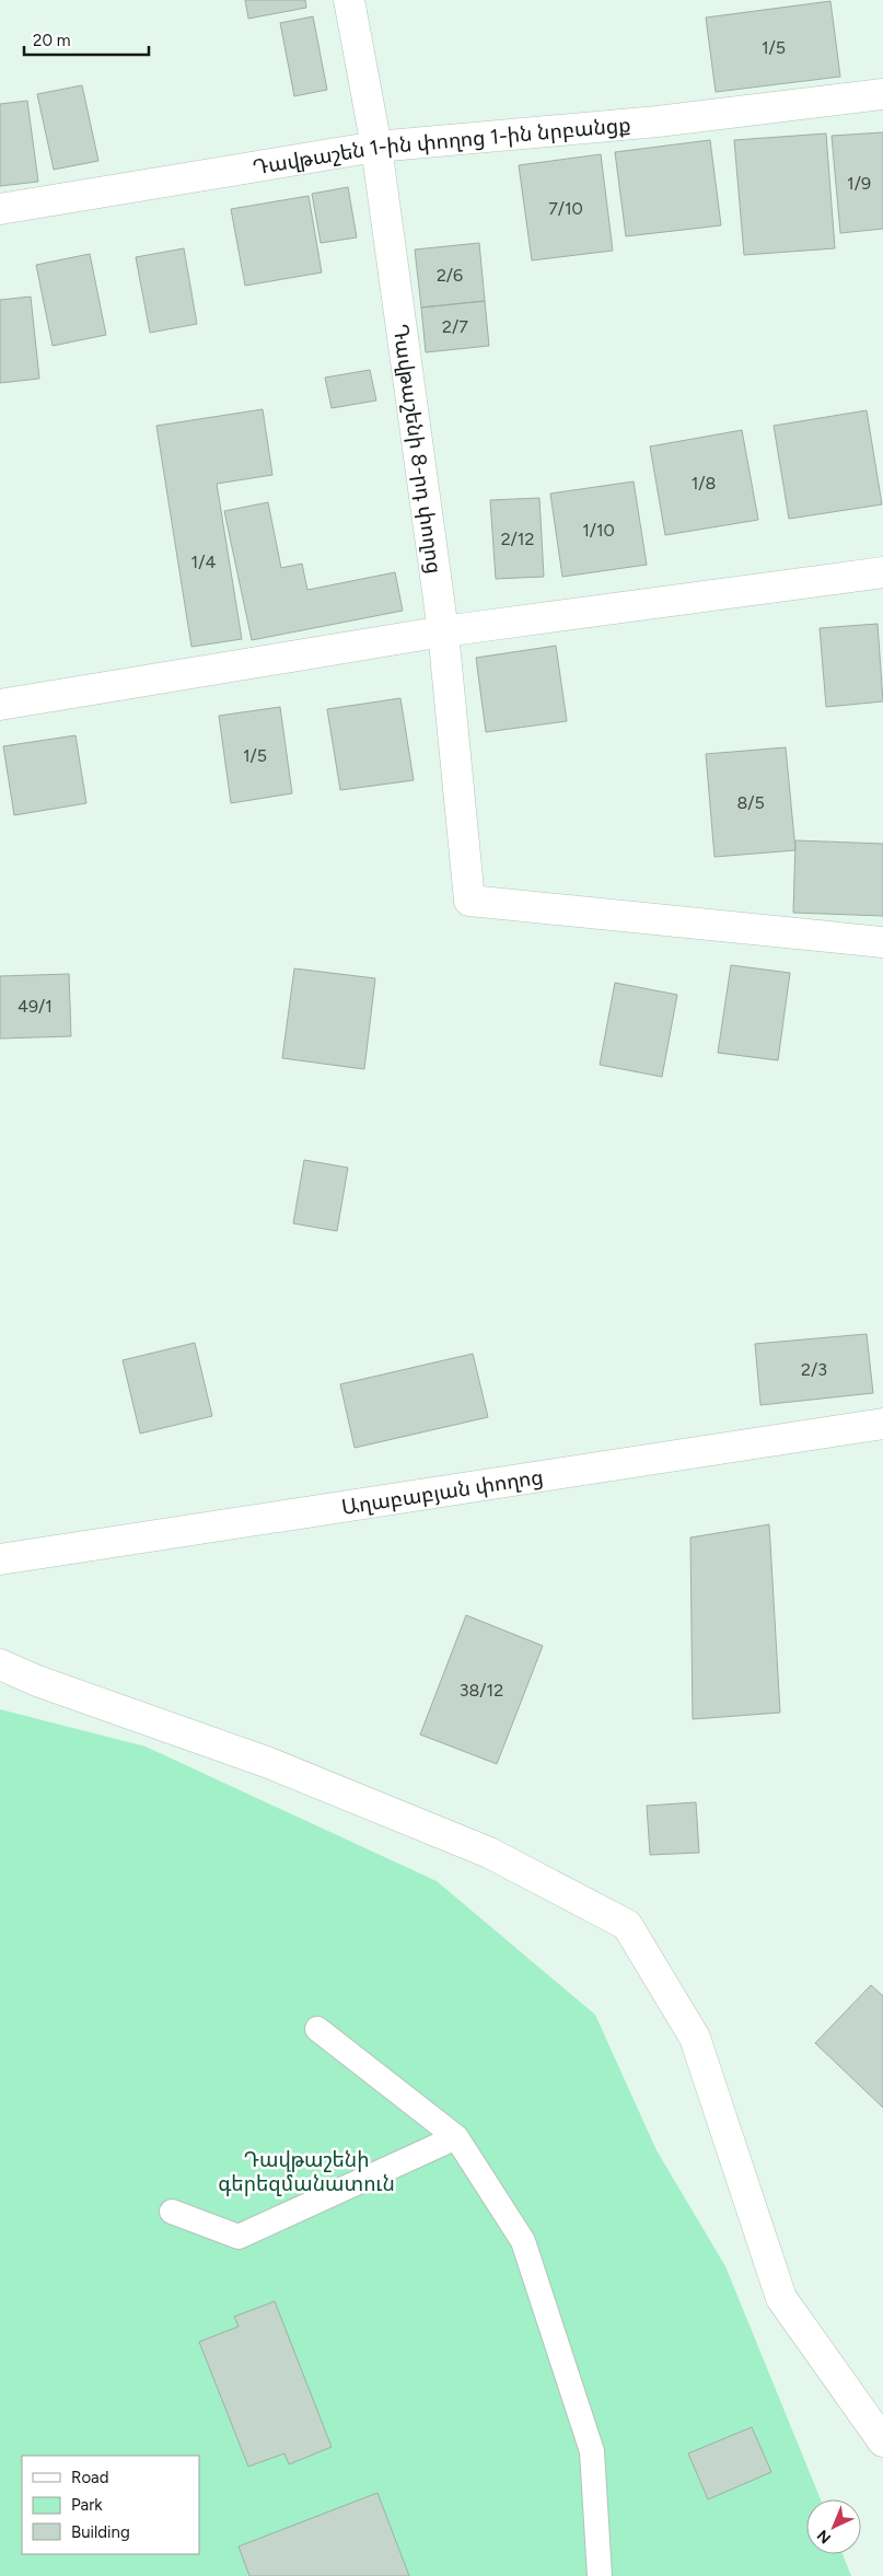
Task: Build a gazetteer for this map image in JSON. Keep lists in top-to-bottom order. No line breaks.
{"streets":{"street":["Դավթաշեն 1-ին փողոց 1-ին նրբանցք","Դավթաշենի 8-րդ փողոց","Աղաբաբյան փողոց"]},"crossings":[["Դավթաշեն 1-ին փողոց 1-ին նրբանցք","Դավթաշենի 8-րդ փողոց"]],"parks":["Դավթաշենի գերեզմանատուն"],"house_numbers":["1/5","1/9","7/10","2/6","2/7","1/8","1/10","2/12","1/4","1/5","8/5","49/1","2/3","38/12"],"legend":["Road","Park","Building"],"scale_bar":"20 m","north":"bottom left"}
